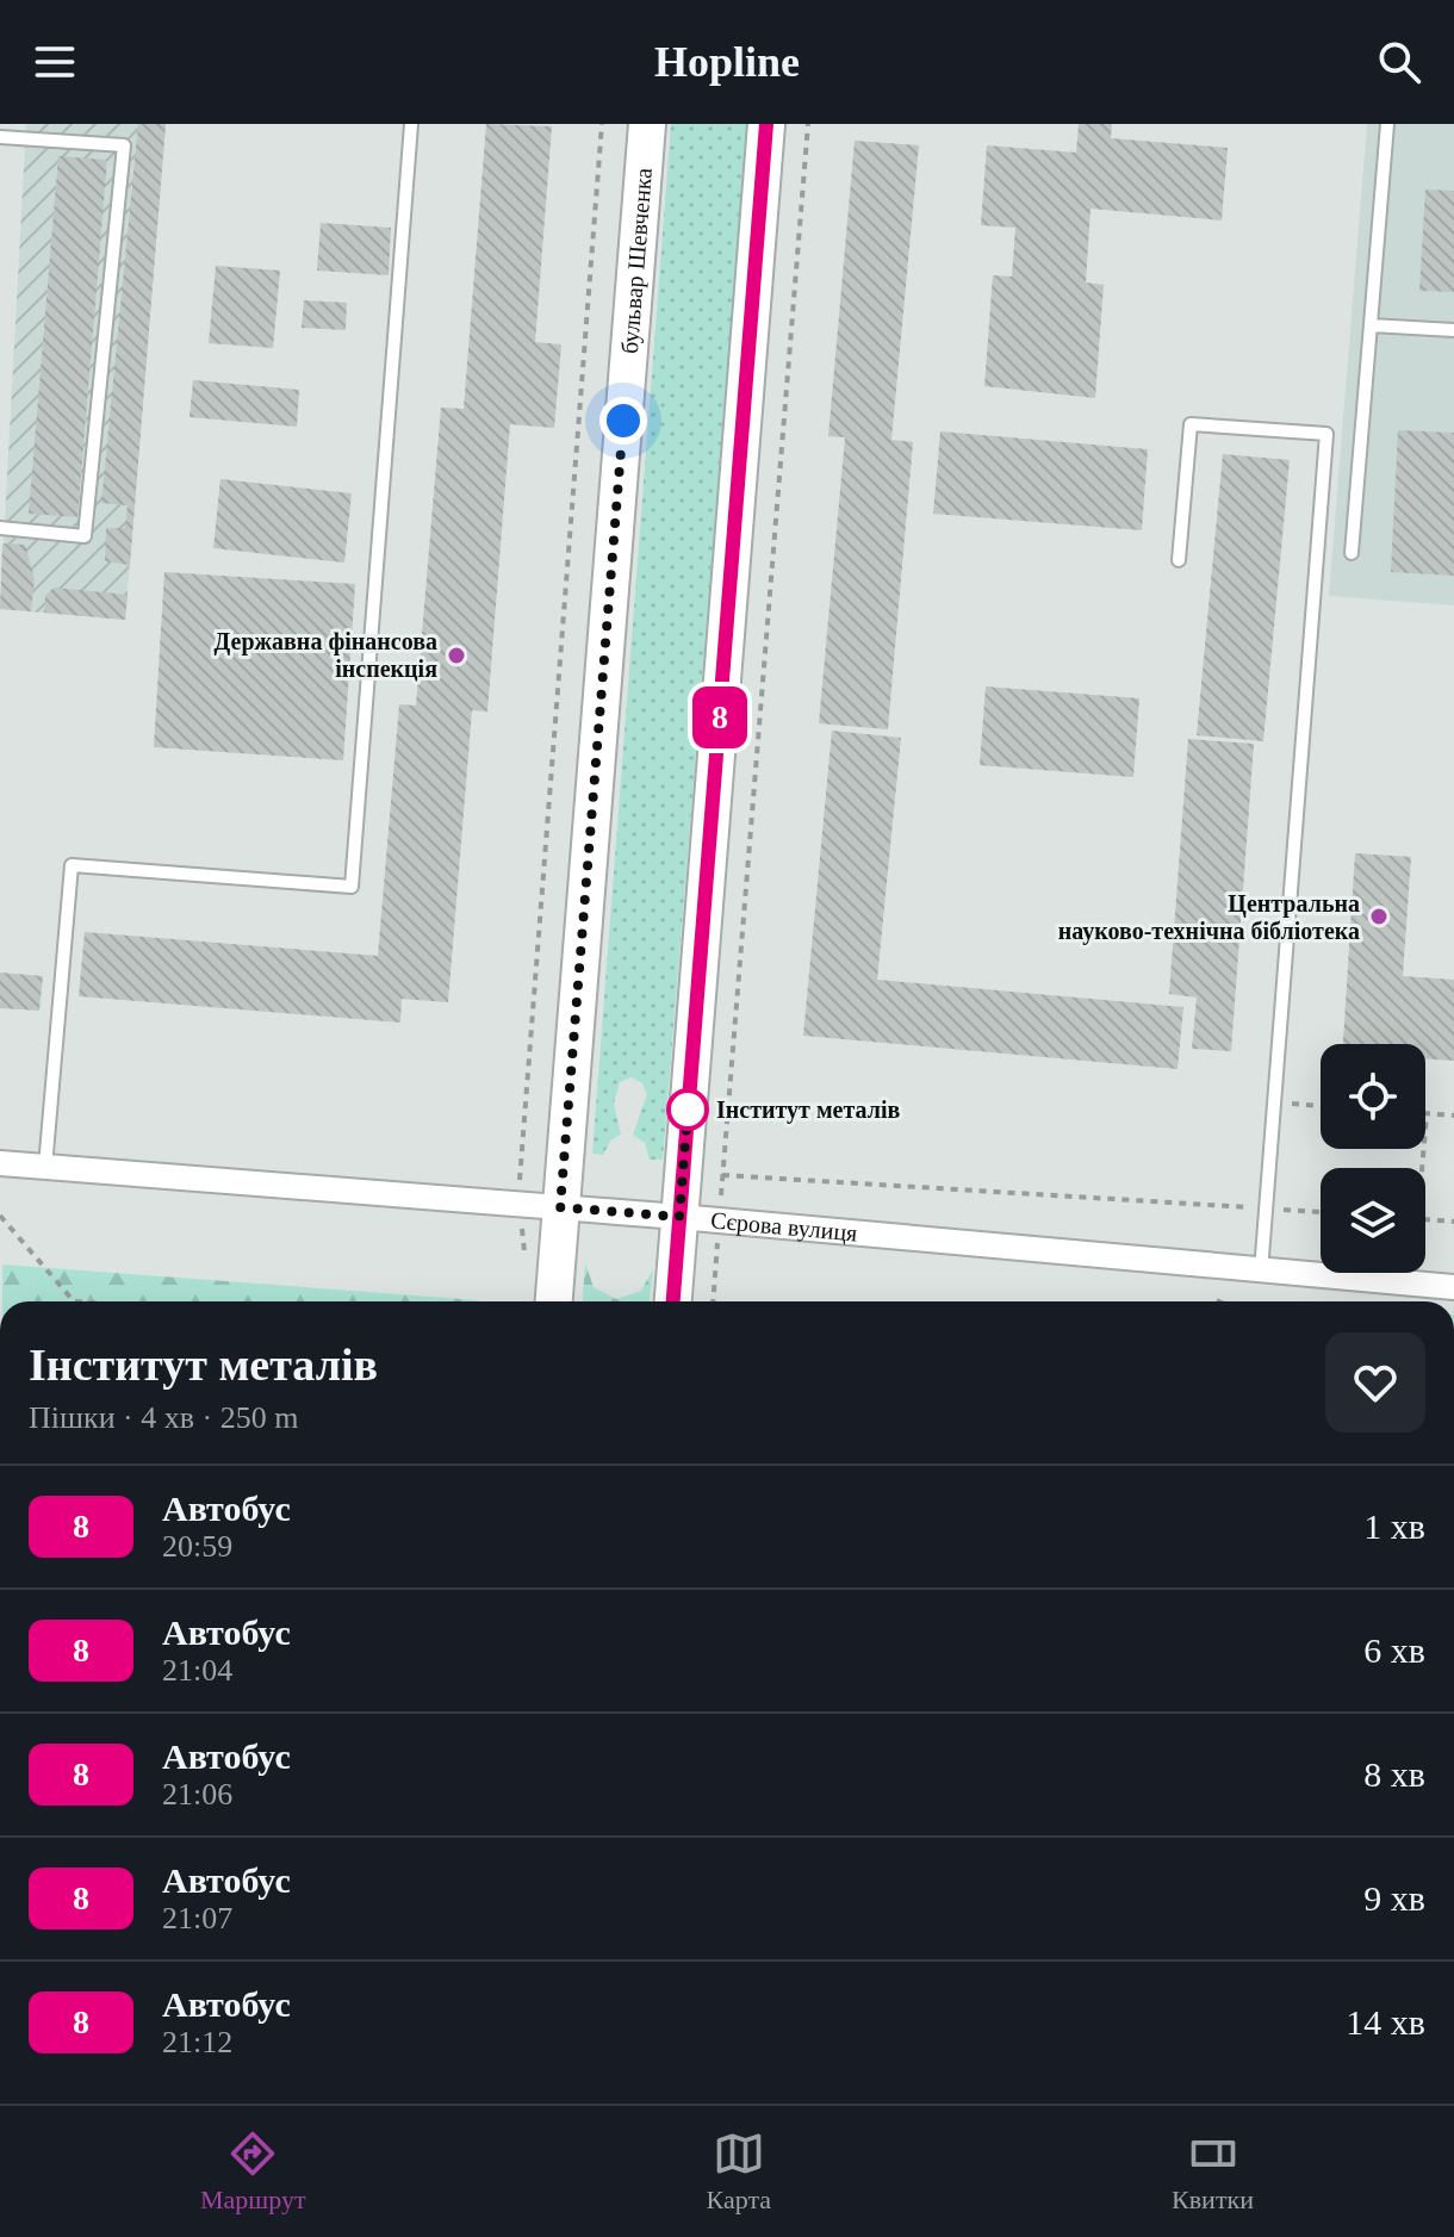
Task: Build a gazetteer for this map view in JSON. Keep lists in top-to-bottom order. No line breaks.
{"streets":{"main road":["бульвар Шевченка"],"street":["Сєрова вулиця"]},"crossings":[["бульвар Шевченка","Сєрова вулиця"]],"places":["Державна фінансова інспекція","Центральна науково-технічна бібліотека","Інститут металів"],"lines":["bus line 8"],"page":{"header":"Hopline","on_map":"8","heading":["Інститут металів","Пішки · 4 хв · 250 m"],"list":[{"mark":"8","name":"Автобус","note":"20:59","value":"1 хв"},{"mark":"8","name":"Автобус","note":"21:04","value":"6 хв"},{"mark":"8","name":"Автобус","note":"21:06","value":"8 хв"},{"mark":"8","name":"Автобус","note":"21:07","value":"9 хв"},{"mark":"8","name":"Автобус","note":"21:12","value":"14 хв"}],"tabs":["Маршрут","Карта","Квитки"]}}
